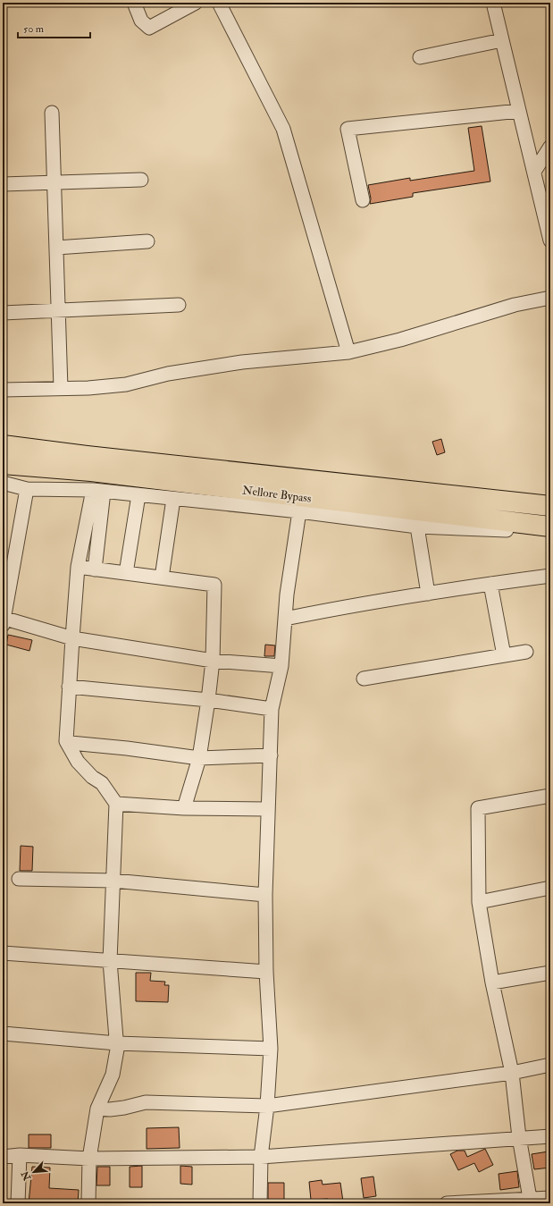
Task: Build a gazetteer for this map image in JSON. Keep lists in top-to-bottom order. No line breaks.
{"streets":{"highway":["Nellore Bypass"]},"scale_bar":"50 m","north":"bottom left"}
